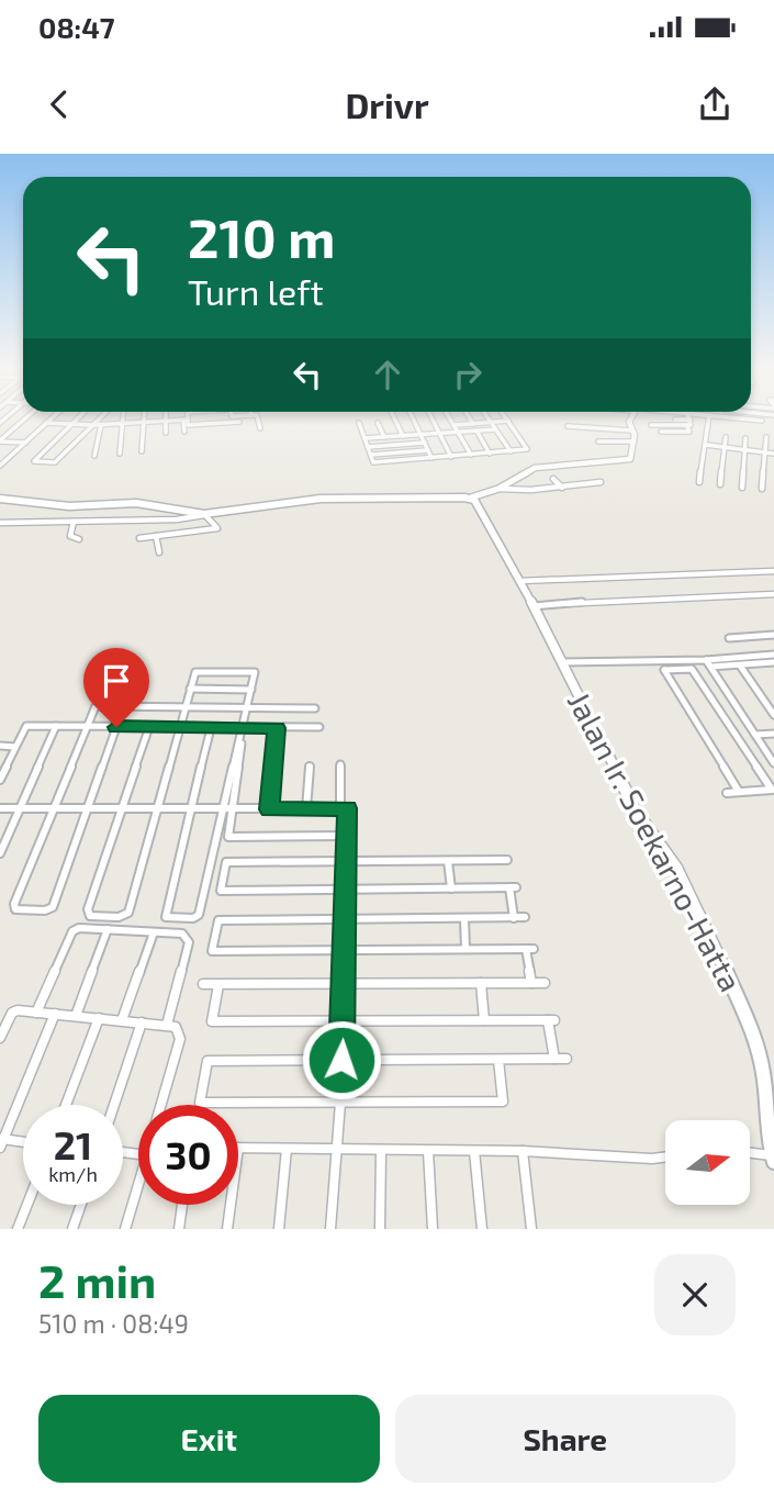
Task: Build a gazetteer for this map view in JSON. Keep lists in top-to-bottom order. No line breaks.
{"streets":{"main road":["Jalan Ir. Soekarno-Hatta"]},"north":"right","page":{"status":"08:47","header":"Drivr","turn":["210 m","Turn left"],"speed":"21 km/h","limit":"30","heading":["2 min","510 m · 08:49"],"buttons":["Exit","Share"]}}
